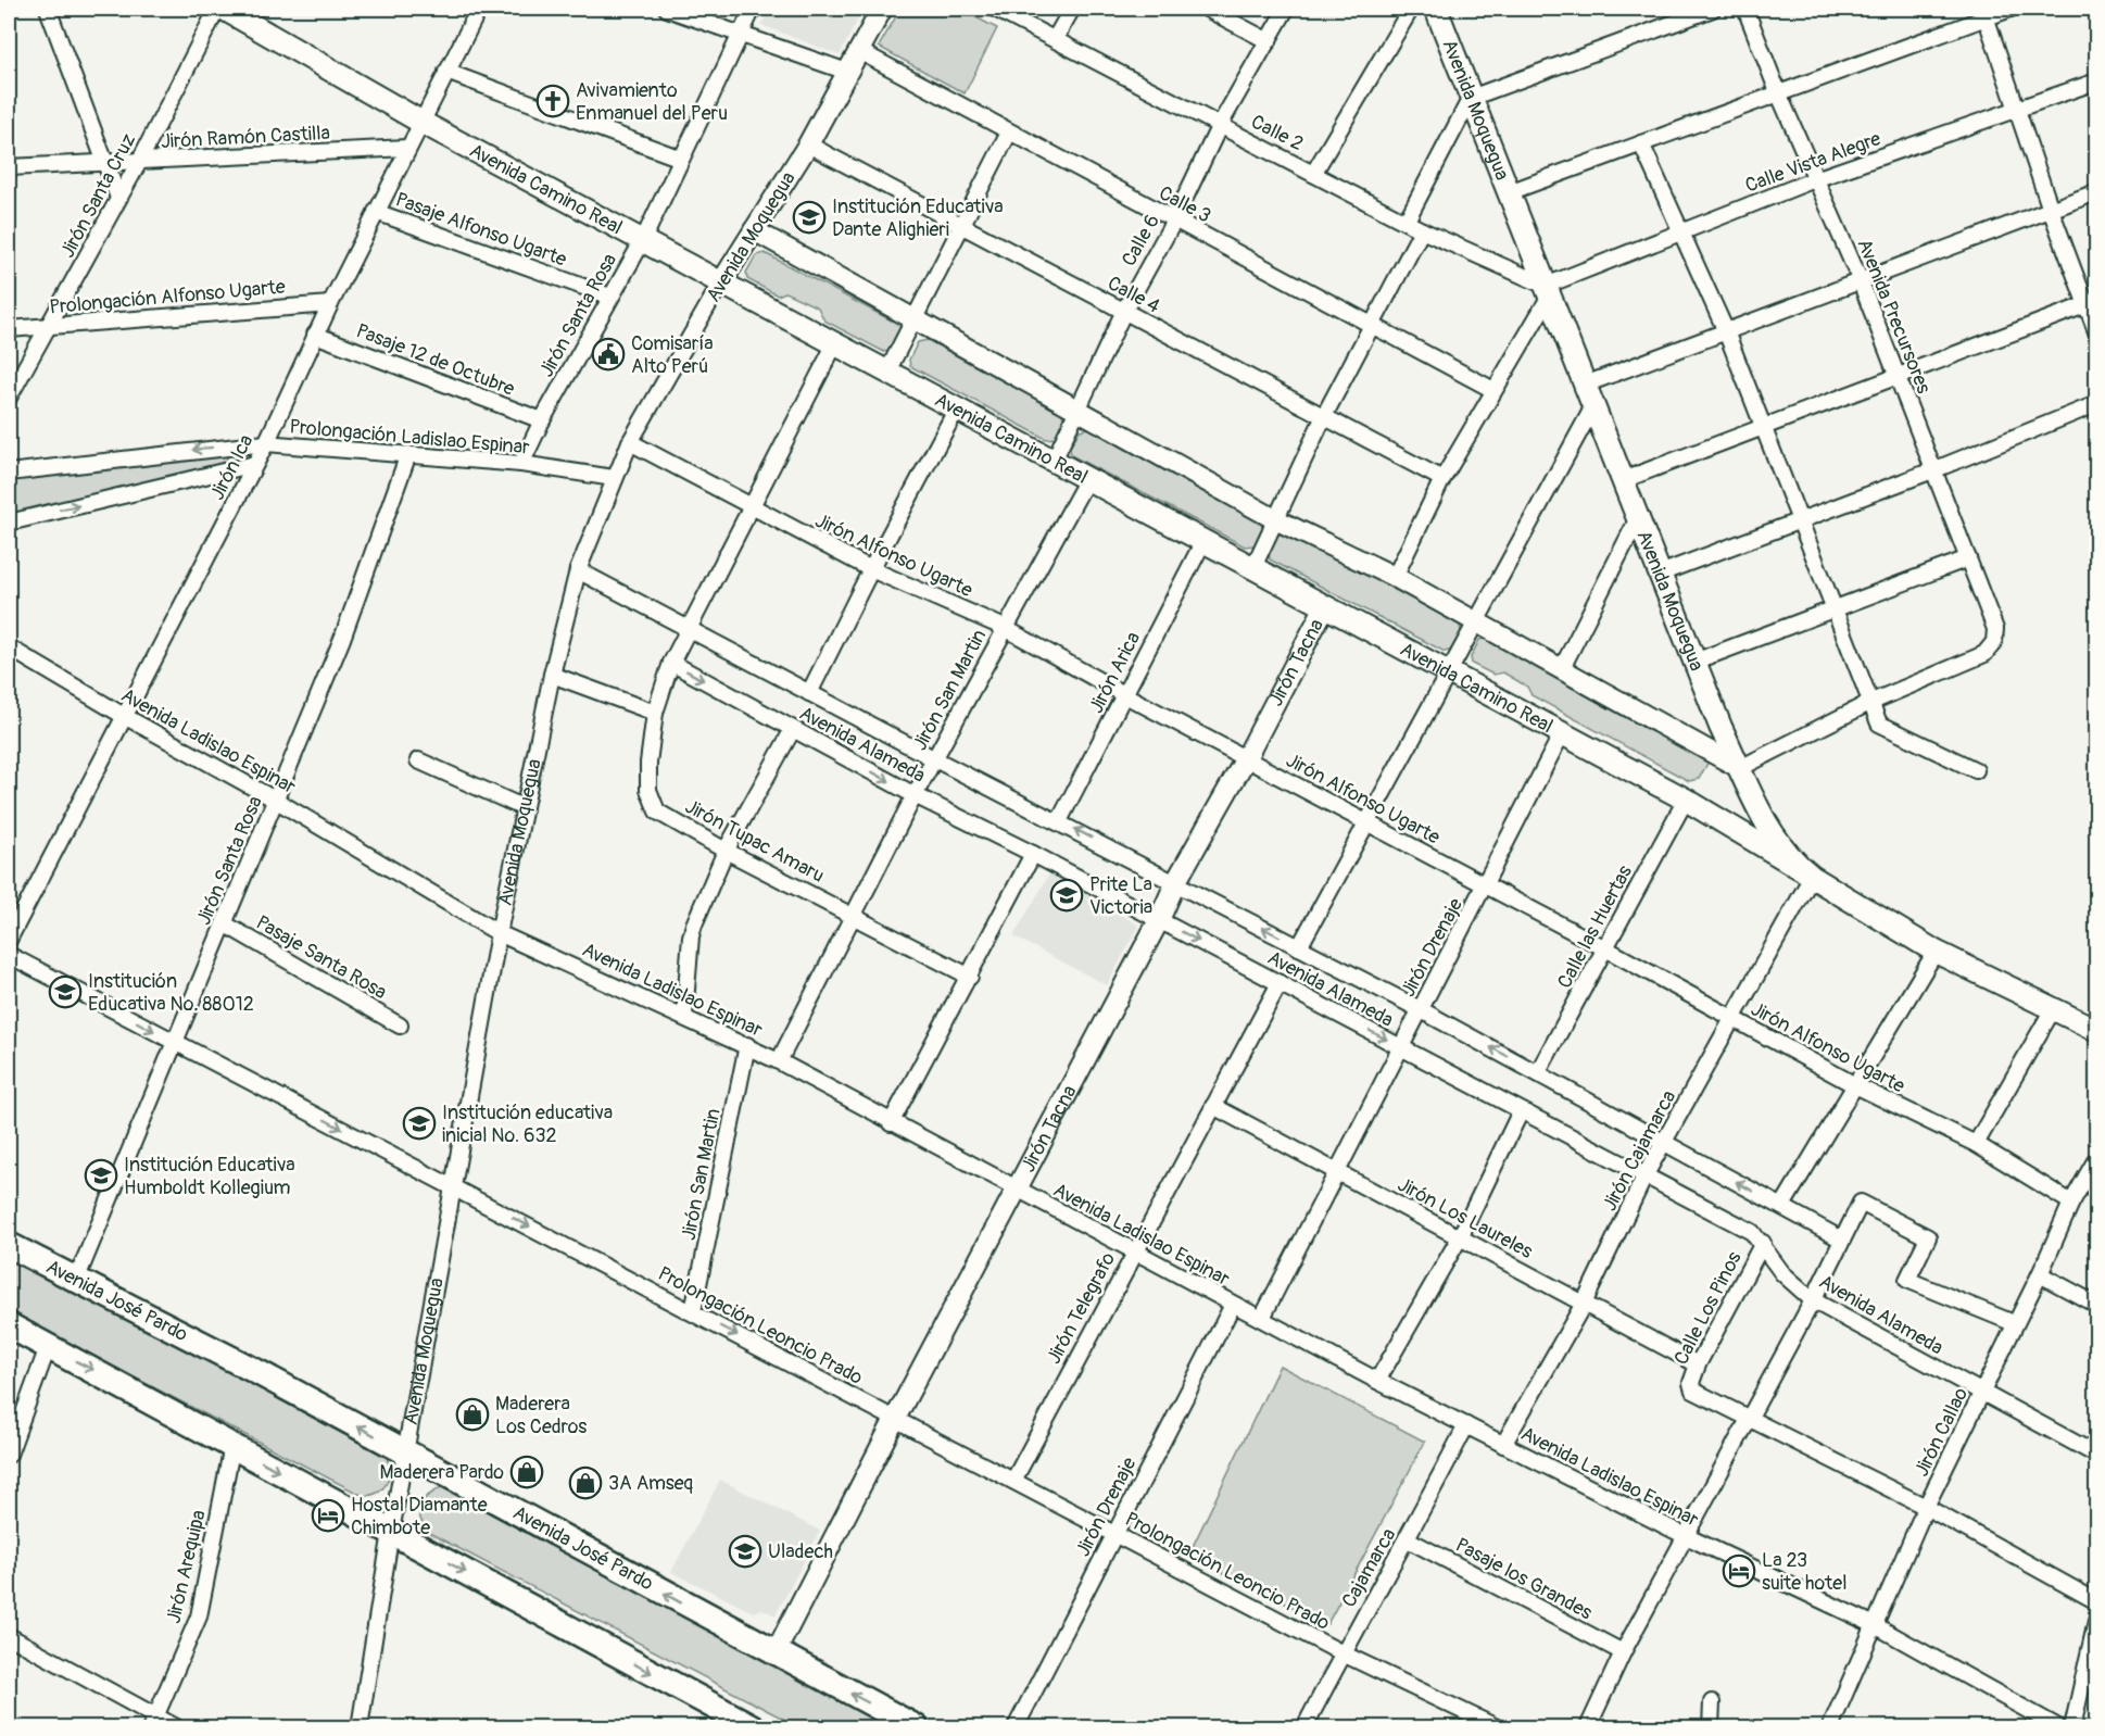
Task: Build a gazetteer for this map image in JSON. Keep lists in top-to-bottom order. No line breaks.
{"streets":{"main road":["Avenida Moquegua","Avenida Camino Real","Avenida José Pardo"],"street":["Calle 2","Jirón Ramón Castilla","Calle Vista Alegre","Jirón Santa Cruz","Calle 3","Pasaje Alfonso Ugarte","Calle 6","Calle 4","Prolongación Alfonso Ugarte","Jirón Santa Rosa","Avenida Precursores","Pasaje 12 de Octubre","Prolongación Ladislao Espinar","Jirón Ica","Jirón Alfonso Ugarte","Jirón Tacna","Jirón Arica","Jirón San Martin","Avenida Ladislao Espinar","Avenida Alameda","Jirón Tupac Amaru","Calle las Huertas","Jirón Drenaje","Pasaje Santa Rosa","Jirón Cajamarca","Jirón Los Laureles","Jirón Telegrafo","Calle Los Pinos","Prolongación Leoncio Prado","Jirón Callao","Jirón Arequipa","Cajamarca","Pasaje los Grandes"]},"crossings":[["Avenida Moquegua","Calle 2"],["Avenida Moquegua","Calle Vista Alegre"],["Avenida Moquegua","Avenida Camino Real"],["Avenida Moquegua","Calle 3"],["Avenida Moquegua","Calle 4"],["Avenida Moquegua","Prolongación Ladislao Espinar"],["Avenida Moquegua","Jirón Alfonso Ugarte"],["Avenida Moquegua","Avenida Ladislao Espinar"],["Avenida Moquegua","Avenida Alameda"],["Avenida Moquegua","Jirón Cajamarca"],["Avenida Moquegua","Avenida José Pardo"],["Avenida Moquegua","Prolongación Leoncio Prado"],["Calle 2","Calle Vista Alegre"],["Calle 2","Calle 6"],["Jirón Ramón Castilla","Jirón Santa Cruz"],["Jirón Ramón Castilla","Jirón Ica"],["Calle Vista Alegre","Avenida Precursores"],["Avenida Camino Real","Calle 6"],["Avenida Camino Real","Jirón Santa Rosa"],["Avenida Camino Real","Jirón Ica"],["Avenida Camino Real","Jirón Tacna"],["Avenida Camino Real","Jirón Arica"],["Avenida Camino Real","Jirón San Martin"],["Avenida Camino Real","Calle las Huertas"],["Avenida Camino Real","Jirón Drenaje"],["Avenida Camino Real","Jirón Cajamarca"],["Jirón Santa Cruz","Prolongación Alfonso Ugarte"],["Calle 3","Calle 6"],["Pasaje Alfonso Ugarte","Jirón Santa Rosa"],["Pasaje Alfonso Ugarte","Jirón Ica"],["Calle 6","Calle 4"],["Prolongación Alfonso Ugarte","Jirón Ica"],["Jirón Santa Rosa","Pasaje 12 de Octubre"],["Jirón Santa Rosa","Prolongación Ladislao Espinar"],["Jirón Santa Rosa","Avenida Ladislao Espinar"],["Jirón Santa Rosa","Pasaje Santa Rosa"],["Jirón Santa Rosa","Avenida José Pardo"],["Jirón Santa Rosa","Prolongación Leoncio Prado"],["Pasaje 12 de Octubre","Jirón Ica"],["Prolongación Ladislao Espinar","Jirón Ica"],["Jirón Ica","Avenida Ladislao Espinar"],["Jirón Alfonso Ugarte","Jirón Tacna"],["Jirón Alfonso Ugarte","Jirón Arica"],["Jirón Alfonso Ugarte","Jirón San Martin"],["Jirón Alfonso Ugarte","Calle las Huertas"],["Jirón Alfonso Ugarte","Jirón Drenaje"],["Jirón Alfonso Ugarte","Jirón Cajamarca"],["Jirón Alfonso Ugarte","Jirón Callao"],["Jirón Tacna","Avenida Ladislao Espinar"],["Jirón Tacna","Avenida Alameda"],["Jirón Tacna","Avenida José Pardo"],["Jirón Tacna","Prolongación Leoncio Prado"],["Jirón Arica","Avenida Alameda"],["Jirón San Martin","Avenida Ladislao Espinar"],["Jirón San Martin","Avenida Alameda"],["Jirón San Martin","Jirón Tupac Amaru"],["Jirón San Martin","Prolongación Leoncio Prado"],["Avenida Ladislao Espinar","Jirón Drenaje"],["Avenida Ladislao Espinar","Jirón Cajamarca"],["Avenida Ladislao Espinar","Jirón Telegrafo"],["Avenida Ladislao Espinar","Jirón Callao"],["Avenida Ladislao Espinar","Cajamarca"],["Avenida Alameda","Jirón Tupac Amaru"],["Avenida Alameda","Calle las Huertas"],["Avenida Alameda","Jirón Drenaje"],["Avenida Alameda","Jirón Cajamarca"],["Avenida Alameda","Jirón Telegrafo"],["Avenida Alameda","Calle Los Pinos"],["Avenida Alameda","Jirón Callao"],["Jirón Drenaje","Jirón Los Laureles"],["Jirón Drenaje","Prolongación Leoncio Prado"],["Jirón Cajamarca","Jirón Los Laureles"],["Jirón Los Laureles","Jirón Telegrafo"],["Jirón Los Laureles","Calle Los Pinos"],["Jirón Telegrafo","Prolongación Leoncio Prado"],["Prolongación Leoncio Prado","Cajamarca"],["Cajamarca","Pasaje los Grandes"]],"one_way":["Prolongación Leoncio Prado"],"places":{"church":["Avivamiento Enmanuel del Peru"],"school or university":["Institución Educativa Dante Alighieri","Prite La Victoria","Institución Educativa No. 88012","Institución educativa inicial No. 632","Institución Educativa Humboldt Kollegium","Uladech"],"public building":["Comisaría Alto Perú"],"shop":["Maderera Los Cedros","Maderera Pardo","3A Amseq"],"hotel":["Hostal Diamante Chimbote","La 23 suite hotel"]}}
